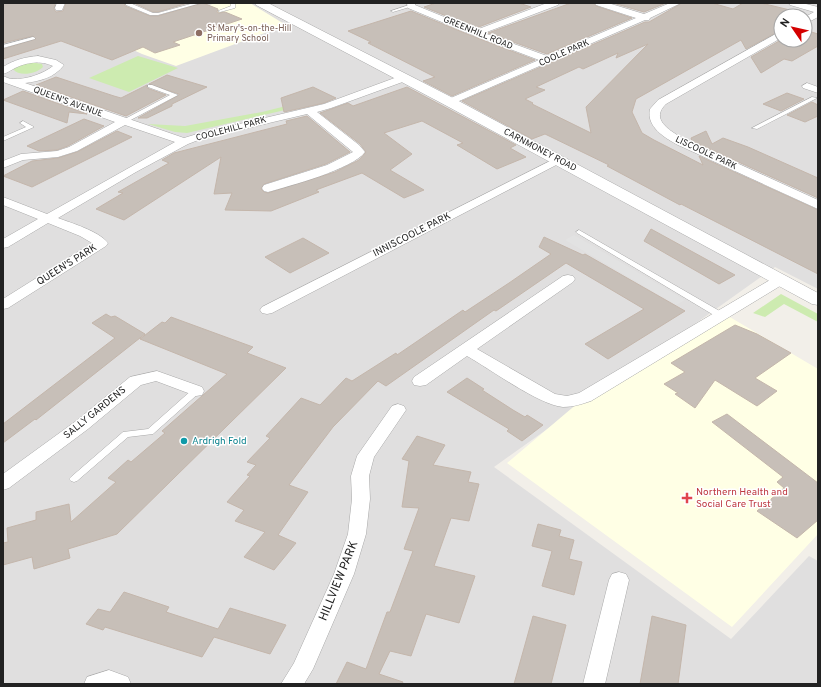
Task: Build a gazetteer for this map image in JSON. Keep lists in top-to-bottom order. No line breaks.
{"streets":{"street":["GREENHILL ROAD","COOLE PARK","QUEEN'S AVENUE","COOLEHILL PARK","CARNMONEY ROAD","LISCOOLE PARK","INNISCOOLE PARK","QUEEN'S PARK","SALLY GARDENS","HILLVIEW PARK"]},"crossings":[["GREENHILL ROAD","COOLE PARK"],["COOLE PARK","CARNMONEY ROAD"],["QUEEN'S AVENUE","COOLEHILL PARK"],["COOLEHILL PARK","CARNMONEY ROAD"],["COOLEHILL PARK","QUEEN'S PARK"],["CARNMONEY ROAD","INNISCOOLE PARK"]],"places":{"other":["St Mary's-on-the-Hill Primary School","Ardrigh Fold"],"health":["Northern Health and Social Care Trust"]},"north":"top left"}
